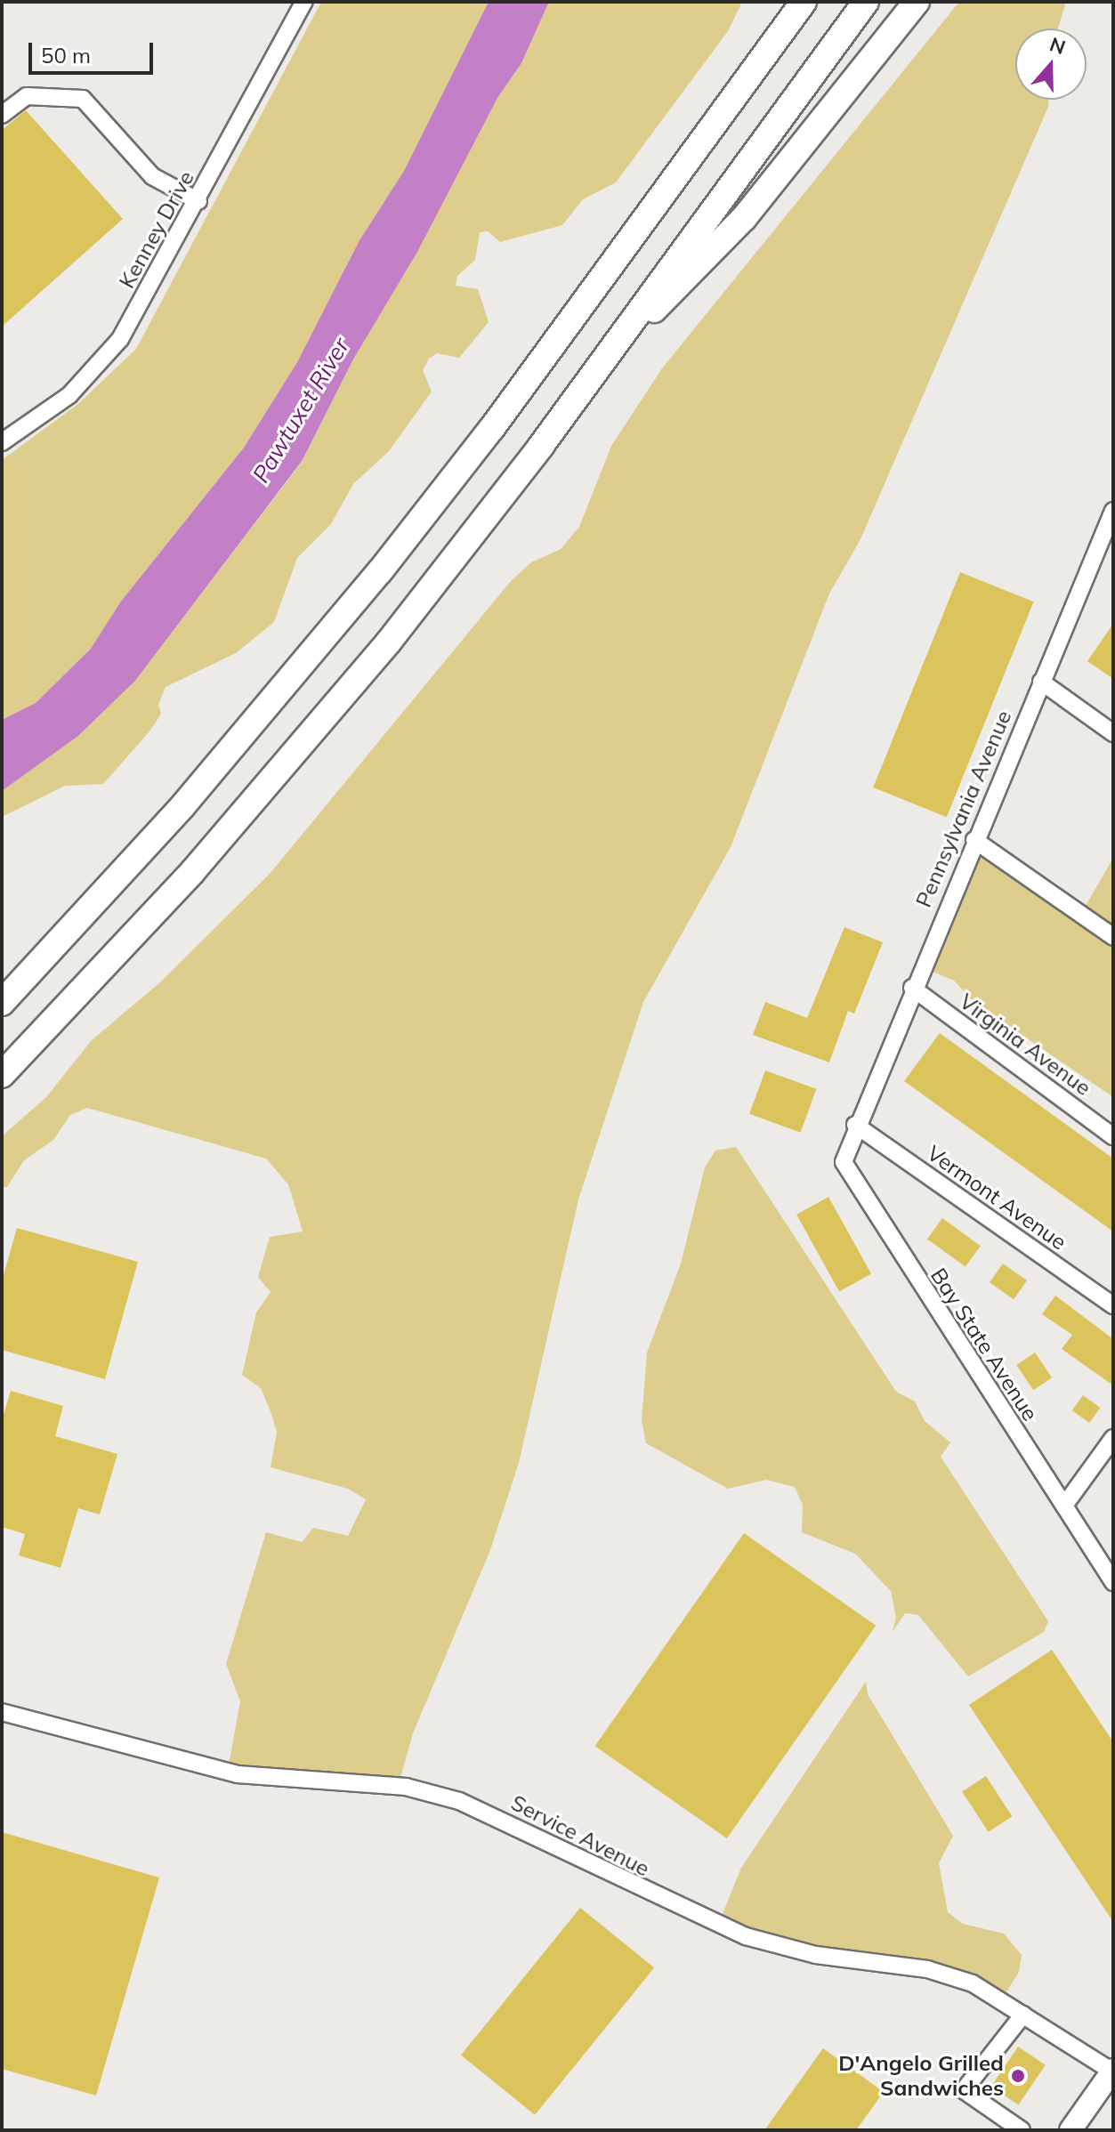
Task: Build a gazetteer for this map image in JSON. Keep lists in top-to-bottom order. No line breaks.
{"streets":{"street":["Kenney Drive","Pennsylvania Avenue","Virginia Avenue","Vermont Avenue","Bay State Avenue","Service Avenue"]},"crossings":[["Pennsylvania Avenue","Virginia Avenue"],["Pennsylvania Avenue","Vermont Avenue"],["Pennsylvania Avenue","Bay State Avenue"],["Vermont Avenue","Bay State Avenue"]],"water":["Pawtuxet River"],"places":["D'Angelo Grilled Sandwiches"],"scale_bar":"50 m","north":"top"}
